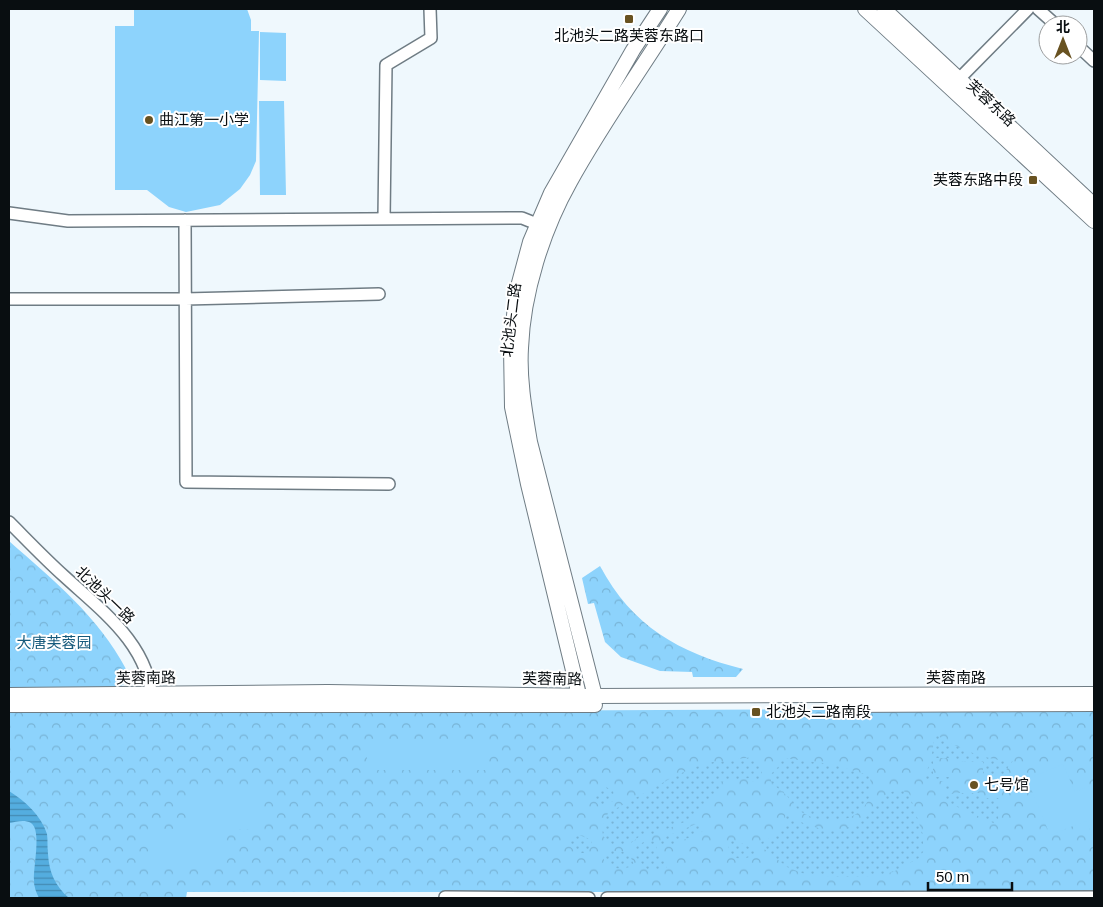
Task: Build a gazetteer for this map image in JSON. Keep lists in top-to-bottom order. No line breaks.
{"streets":{"main road":["芙蓉东路","北池头二路","芙蓉南路"],"street":["北池头一路"]},"crossings":[["北池头二路","芙蓉南路"],["北池头一路","芙蓉南路"]],"parks":["大唐芙蓉园"],"places":{"transit":["北池头二路芙蓉东路口","芙蓉东路中段","北池头二路南段"],"other":["曲江第一小学","七号馆"]},"scale_bar":"50 m","north":"top"}
